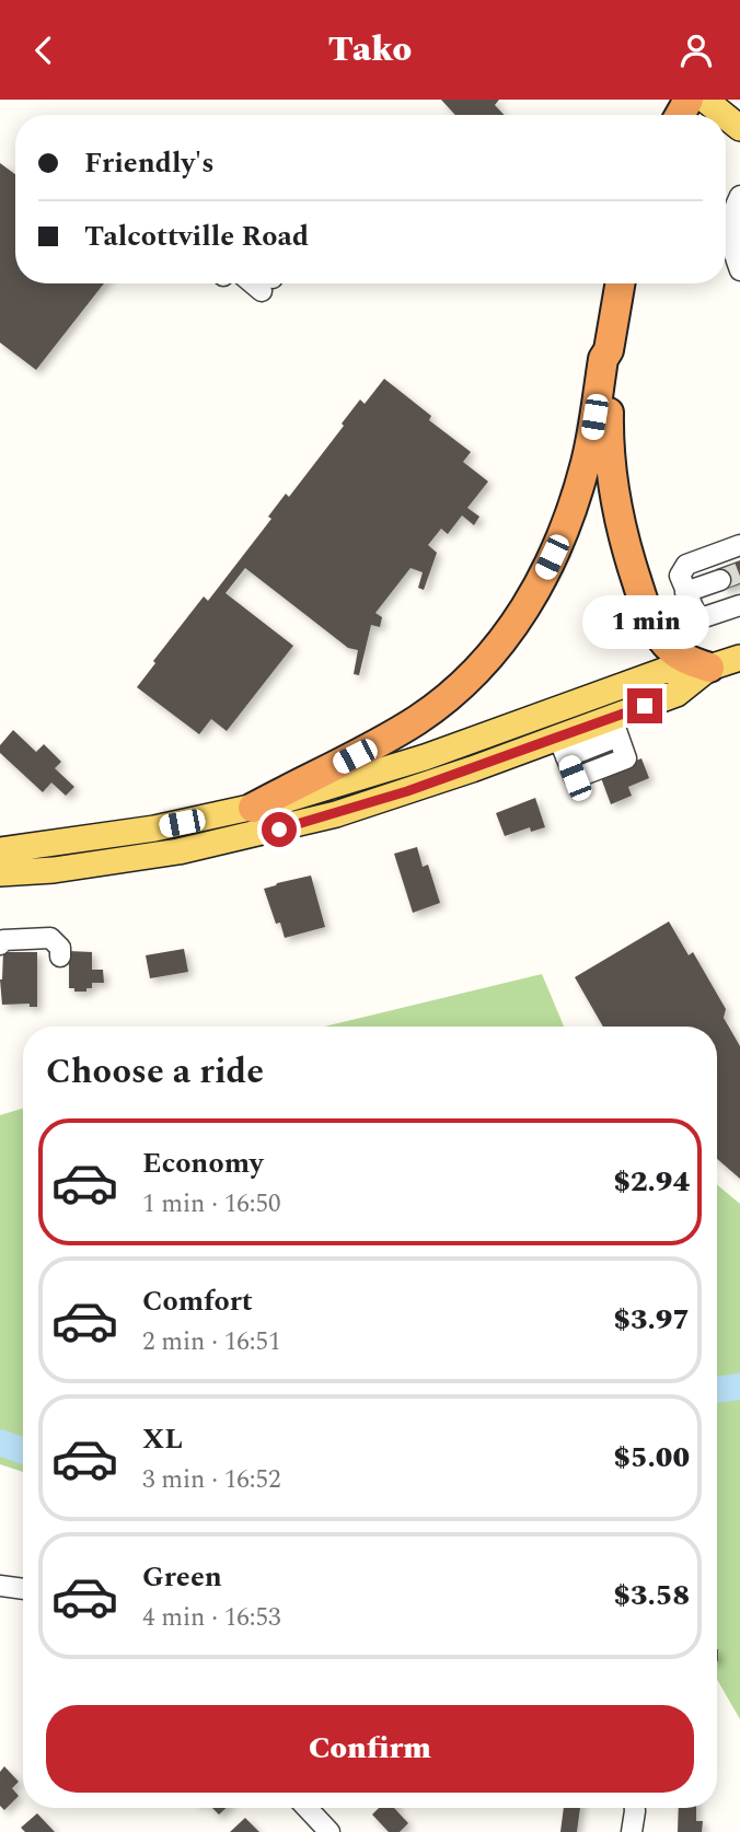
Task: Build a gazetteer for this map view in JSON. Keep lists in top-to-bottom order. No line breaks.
{"page":{"header":"Tako","banner":["Friendly's","Talcottville Road"],"bubble":"1 min","heading":"Choose a ride","list":[{"name":"Economy","note":"1 min · 16:50","value":"$2.94"},{"name":"Comfort","note":"2 min · 16:51","value":"$3.97"},{"name":"XL","note":"3 min · 16:52","value":"$5.00"},{"name":"Green","note":"4 min · 16:53","value":"$3.58"}],"buttons":"Confirm"}}
